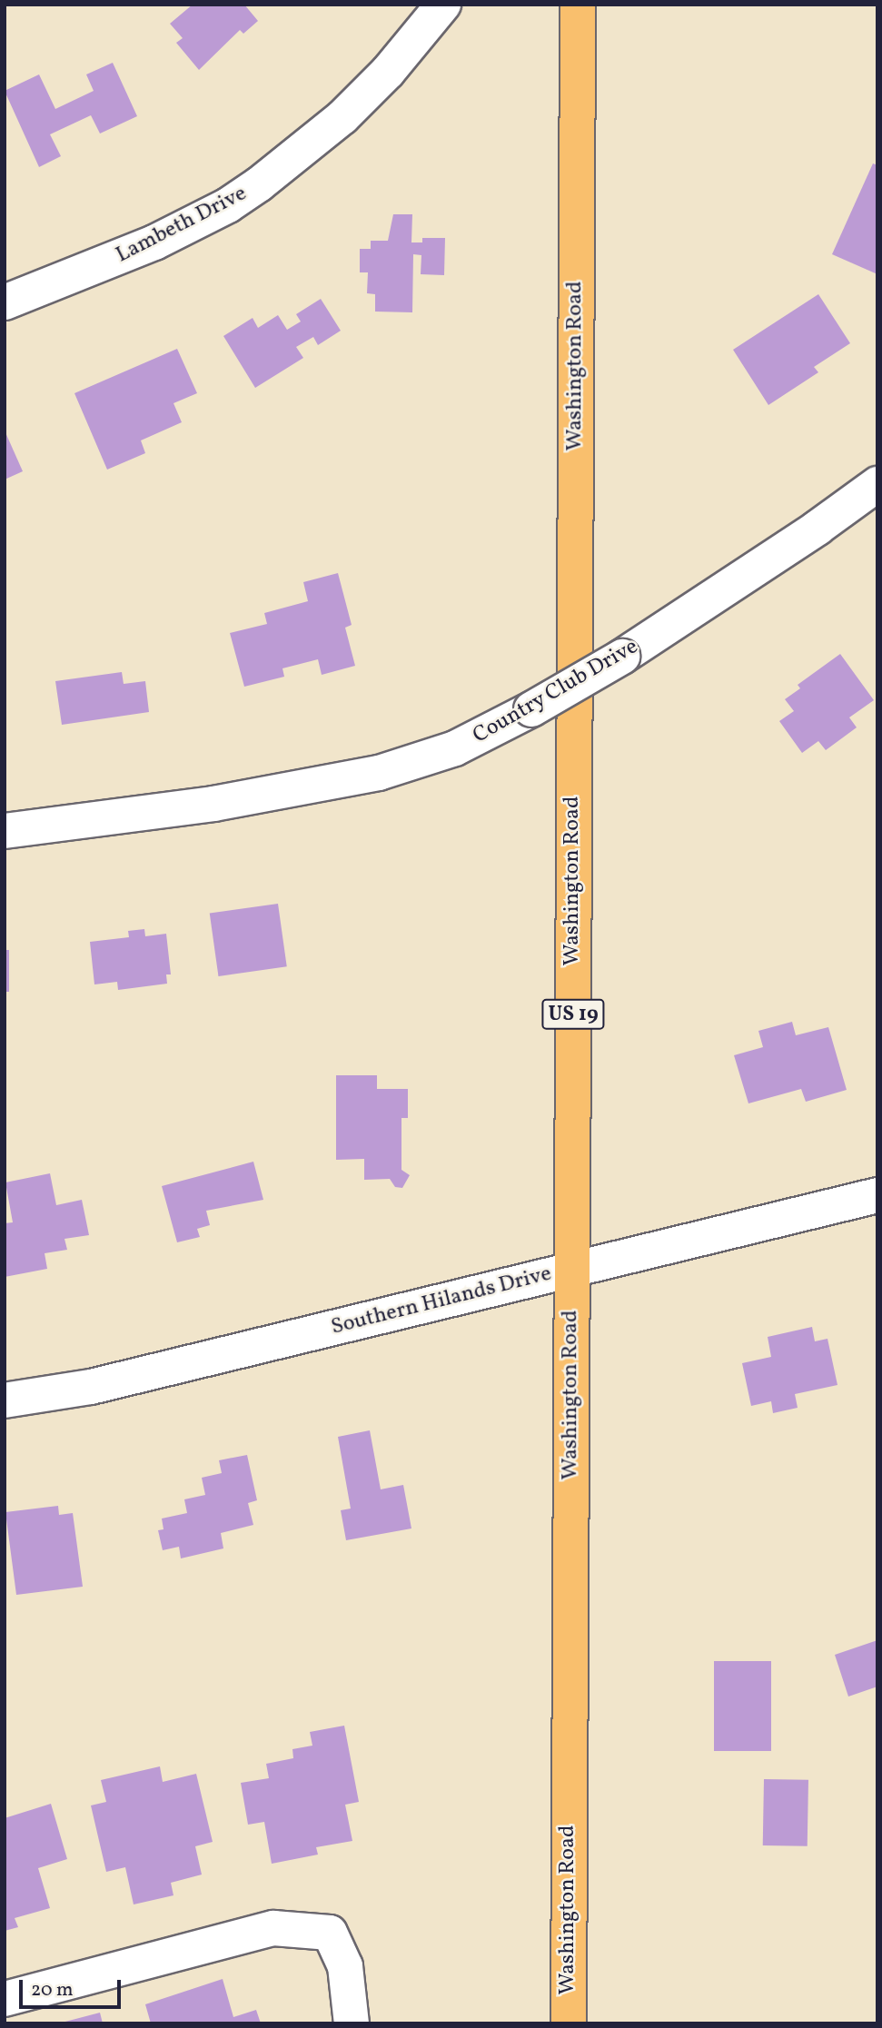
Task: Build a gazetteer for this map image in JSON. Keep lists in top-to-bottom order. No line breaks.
{"streets":{"main road":["Washington Road","US 19"],"street":["Lambeth Drive","Country Club Drive","Southern Hilands Drive"]},"crossings":[["Washington Road","Southern Hilands Drive"]],"scale_bar":"20 m"}
